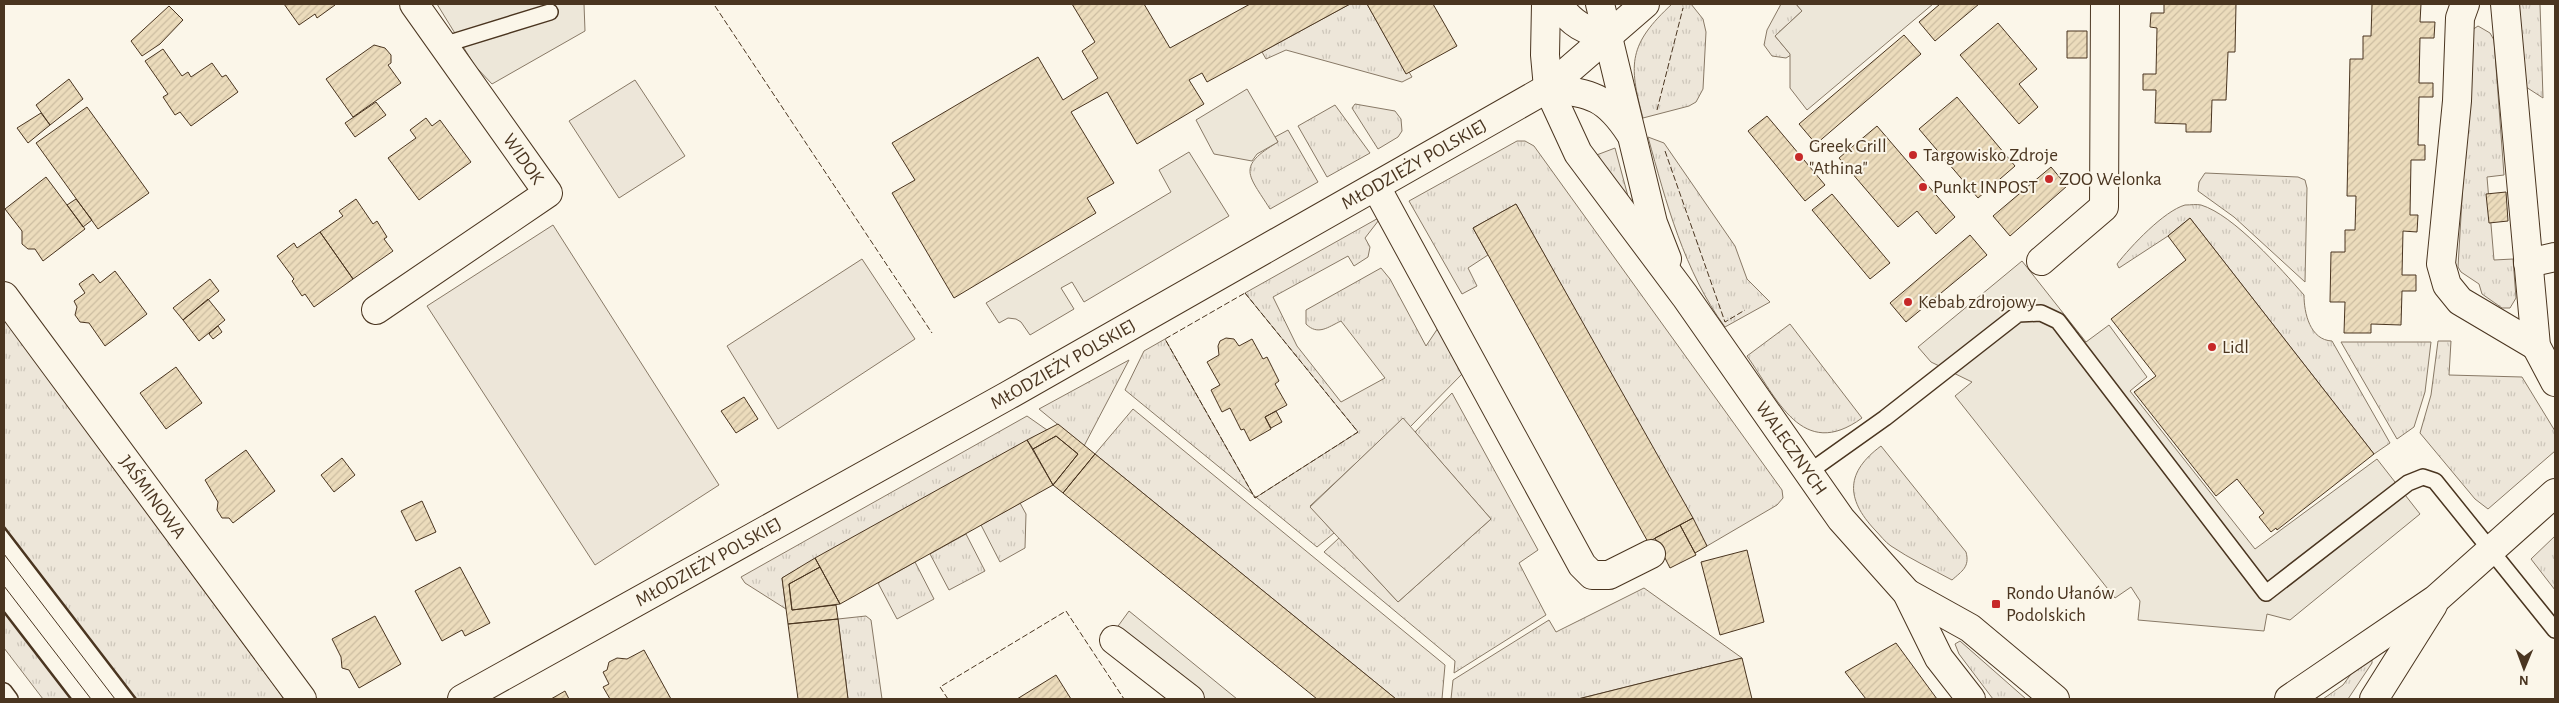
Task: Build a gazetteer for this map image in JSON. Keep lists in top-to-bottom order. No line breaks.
{"streets":{"street":["WIDOK","MŁODZIEŻY POLSKIEJ","WALECZNYCH","JAŚMINOWA"]},"crossings":[["MŁODZIEŻY POLSKIEJ","WALECZNYCH"]],"places":{"other":["Targowisko Zdroje","Greek Grill \"Athina\"","ZOO Welonka","Punkt INPOST","Kebab zdrojowy","Lidl"],"transit":["Rondo Ułanów Podolskich"]},"north":"bottom"}
